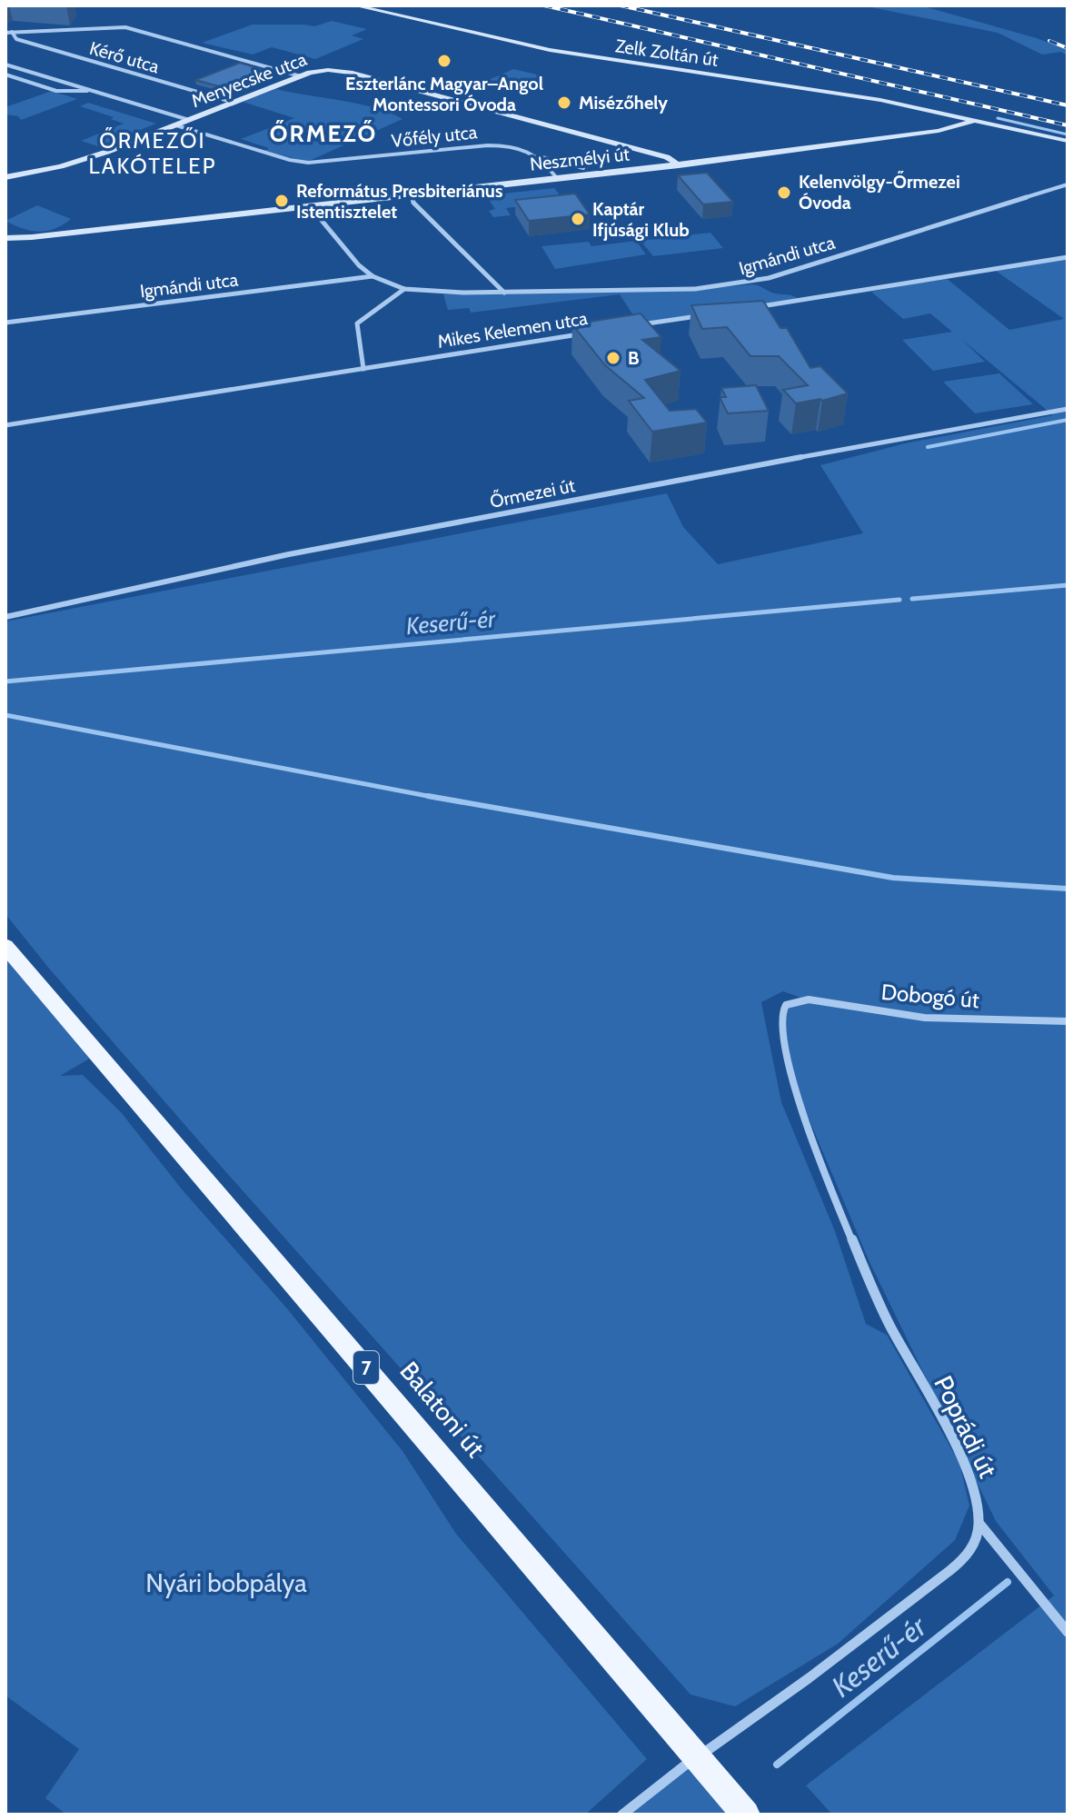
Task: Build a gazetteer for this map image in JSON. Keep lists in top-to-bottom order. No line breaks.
{"streets":{"main road":["7","Balatoni út"],"street":["Zelk Zoltán út","Kérő utca","Menyecske utca","Vőfély utca","Neszmélyi út","Igmándi utca","Mikes Kelemen utca","Őrmezei út","Dobogó út","Poprádi út"]},"crossings":[["Zelk Zoltán út","Neszmélyi út"],["Kérő utca","Menyecske utca"],["Menyecske utca","Vőfély utca"],["Menyecske utca","Neszmélyi út"],["Dobogó út","Poprádi út"]],"districts":["ŐRMEZŐ","ŐRMEZŐI LAKÓTELEP"],"water":["Keserű-ér"],"parks":["Nyári bobpálya"],"places":["Eszterlánc Magyar–Angol Montessori Óvoda","Misézőhely","Kelenvölgy-Őrmezei Óvoda","Református Presbiteriánus Istentisztelet","Kaptár Ifjúsági Klub","B"]}
